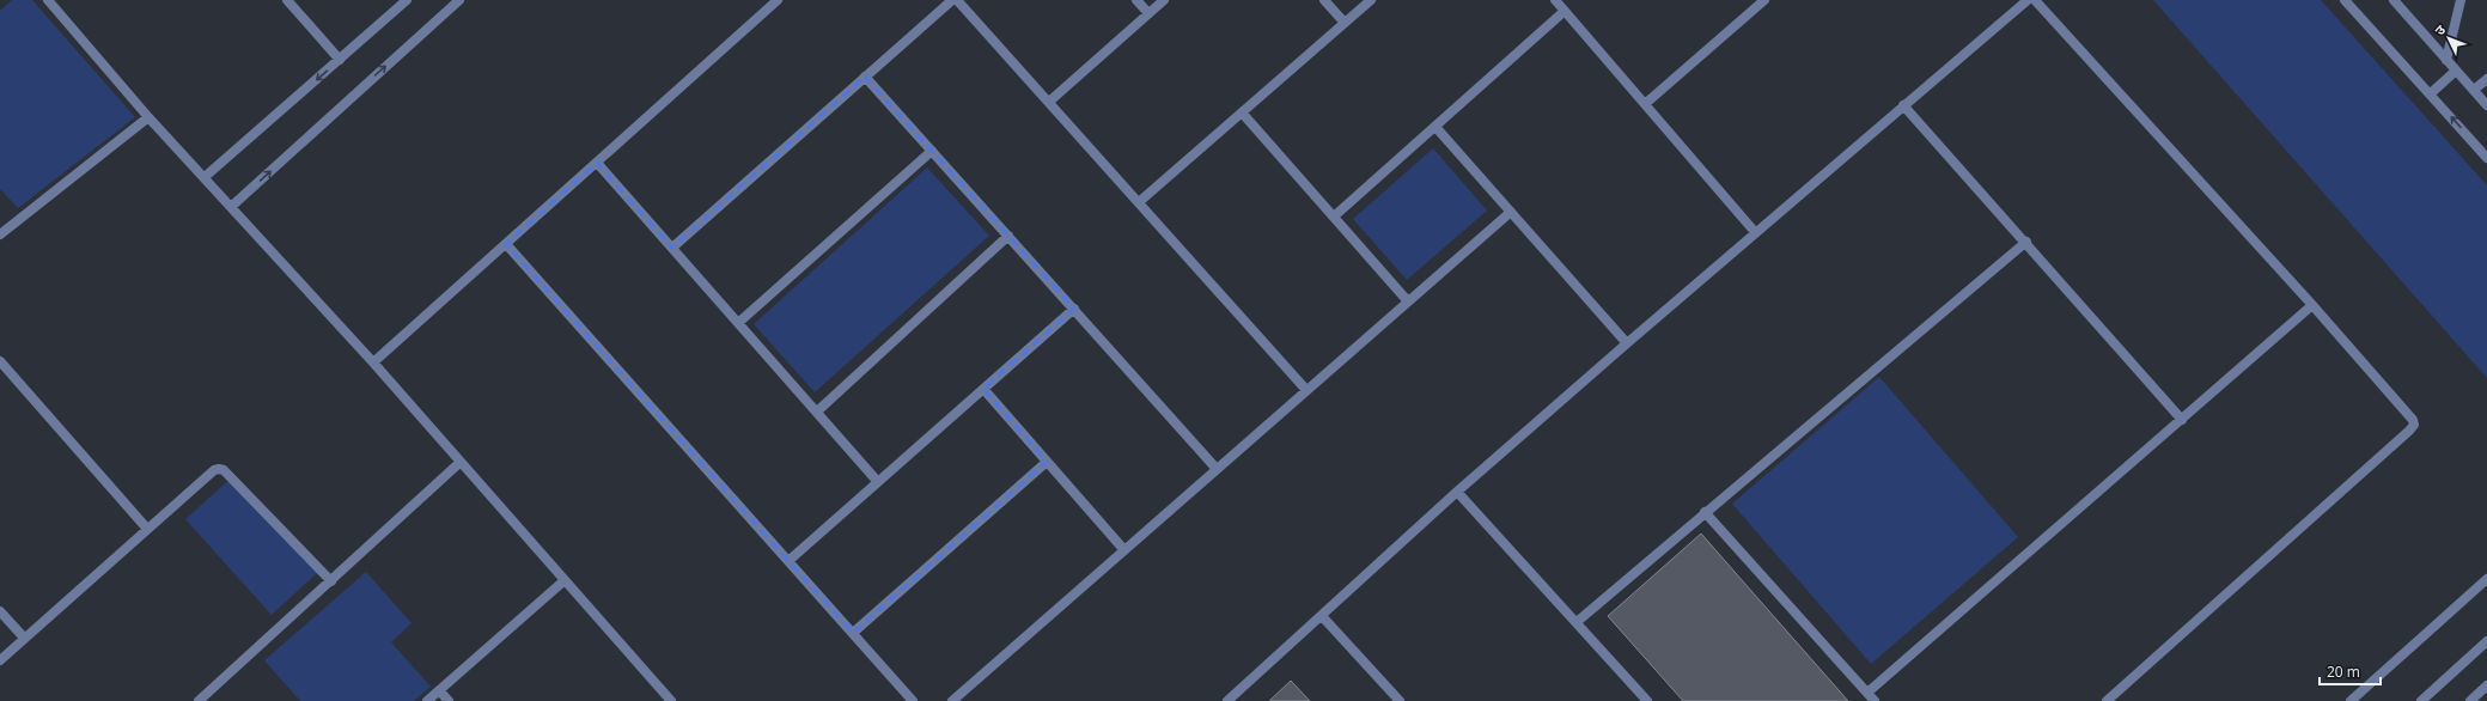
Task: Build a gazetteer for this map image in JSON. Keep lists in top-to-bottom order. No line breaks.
{"scale_bar":"20 m","north":"top left"}
